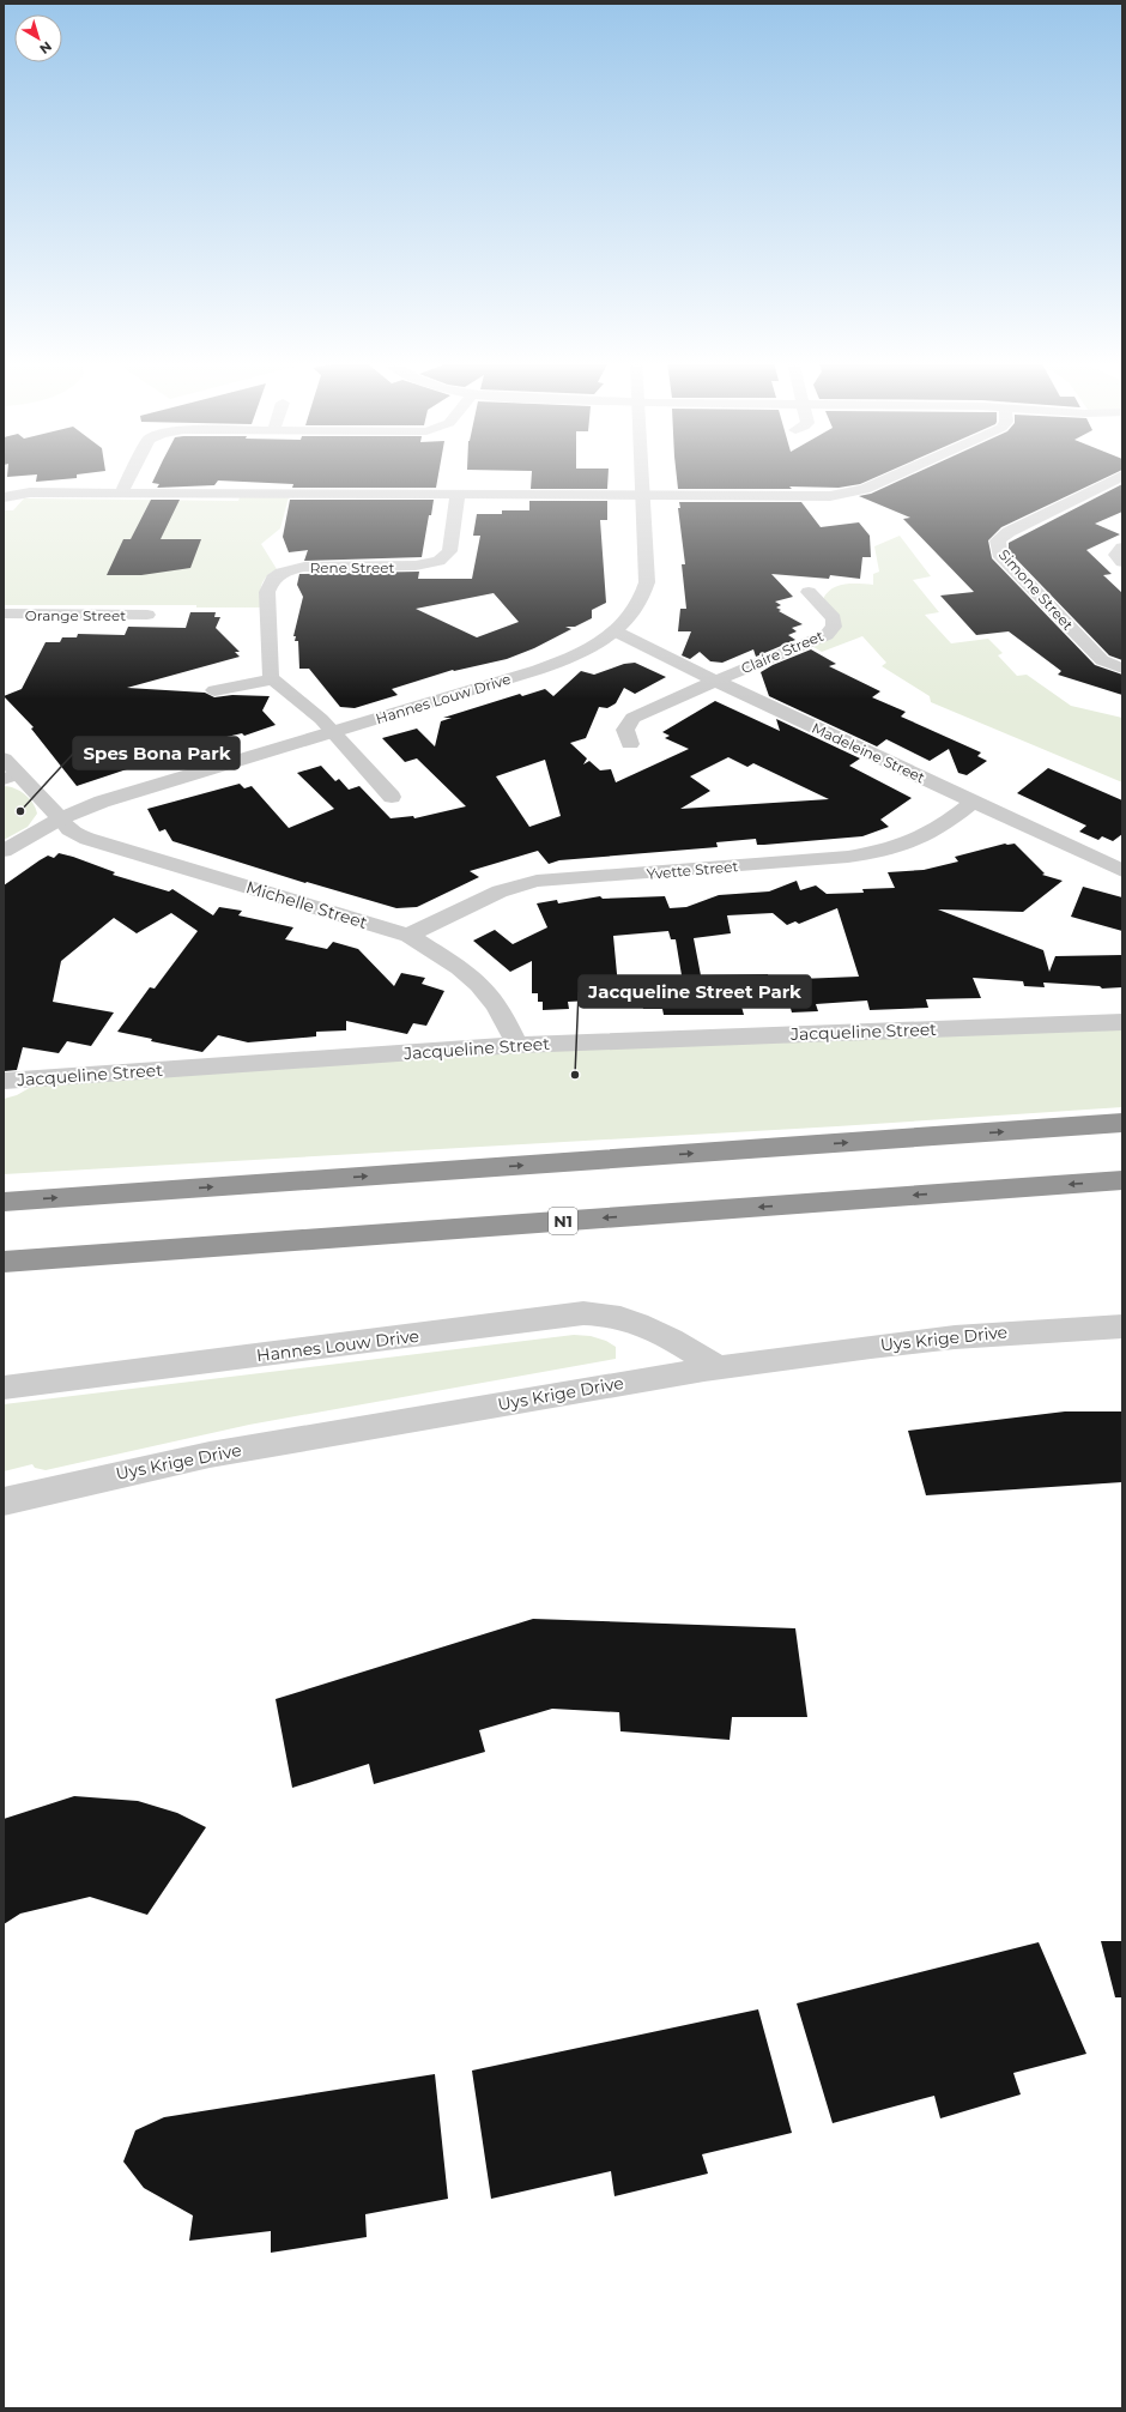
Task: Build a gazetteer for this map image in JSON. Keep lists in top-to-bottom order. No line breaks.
{"streets":{"highway":["N1"],"street":["Rene Street","Simone Street","Orange Street","Claire Street","Hannes Louw Drive","Madeleine Street","Yvette Street","Michelle Street","Jacqueline Street","Uys Krige Drive"]},"crossings":[["Claire Street","Madeleine Street"],["Hannes Louw Drive","Madeleine Street"],["Hannes Louw Drive","Michelle Street"],["Hannes Louw Drive","Uys Krige Drive"],["Madeleine Street","Yvette Street"],["Yvette Street","Michelle Street"],["Michelle Street","Jacqueline Street"]],"places":["Spes Bona Park","Jacqueline Street Park"],"north":"bottom right"}
